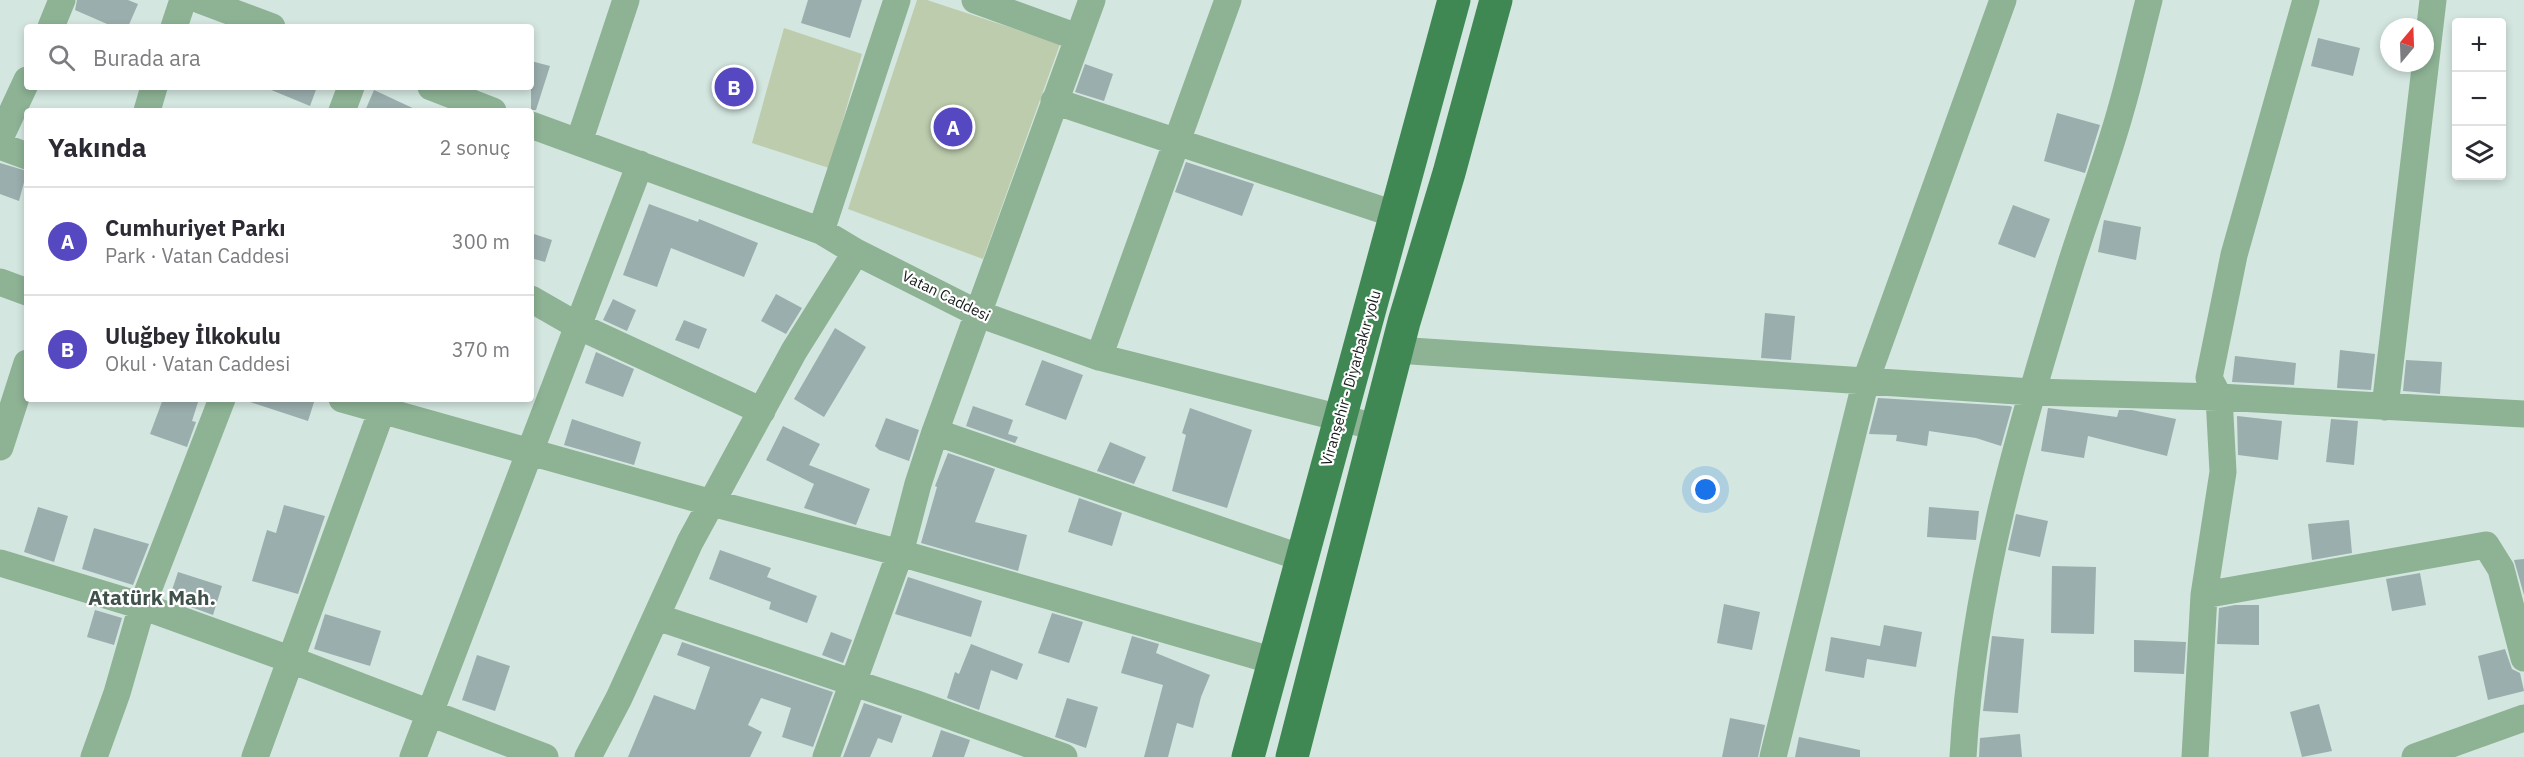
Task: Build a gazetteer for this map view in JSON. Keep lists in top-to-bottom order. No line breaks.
{"streets":{"main road":["Viranşehir - Diyarbakır yolu"],"street":["Vatan Caddesi"]},"crossings":[["Vatan Caddesi","Viranşehir - Diyarbakır yolu"]],"districts":["Atatürk Mah."],"north":"top","page":{"map_buttons":["+","−"],"search":"Burada ara","pins":["B","A"],"heading":["Yakında","2 sonuç"],"list":[{"mark":"A","name":"Cumhuriyet Parkı","note":"Park · Vatan Caddesi","value":"300 m"},{"mark":"B","name":"Uluğbey İlkokulu","note":"Okul · Vatan Caddesi","value":"370 m"}]}}
